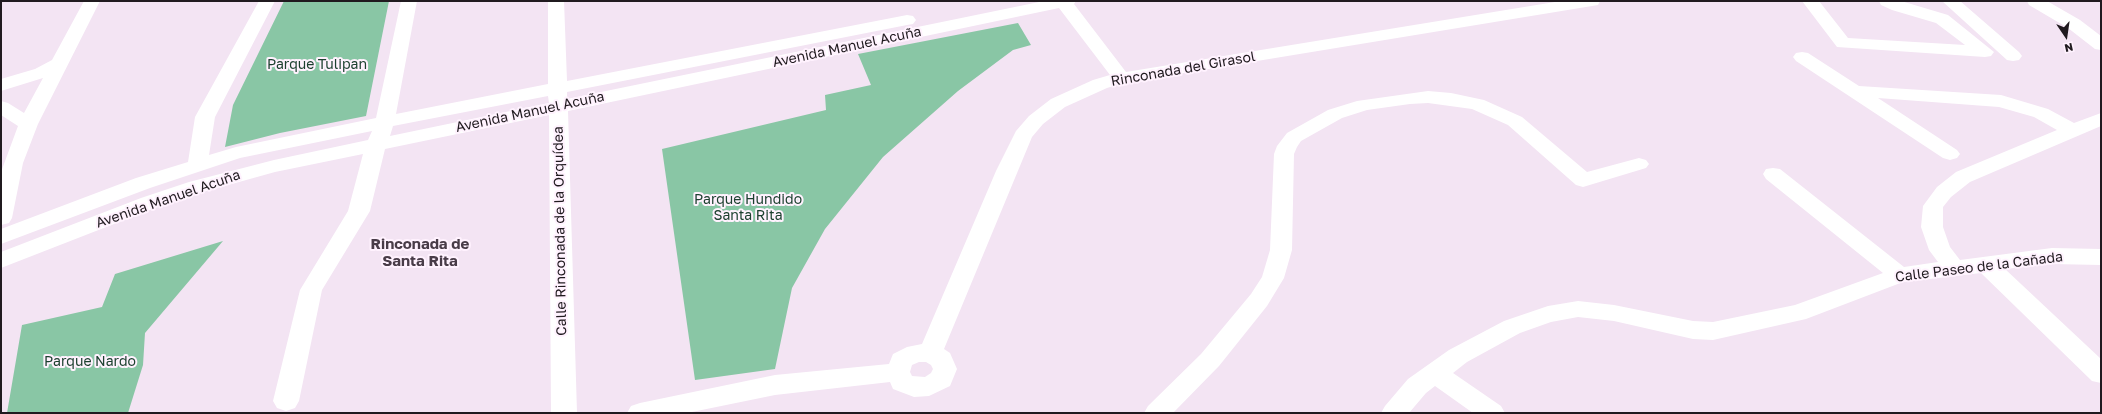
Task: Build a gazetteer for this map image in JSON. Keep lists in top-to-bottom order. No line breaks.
{"streets":{"street":["Avenida Manuel Acuña","Rinconada del Girasol","Calle Rinconada de la Orquídea","Calle Paseo de la Cañada"]},"crossings":[["Avenida Manuel Acuña","Calle Rinconada de la Orquídea"]],"districts":["Rinconada de Santa Rita"],"parks":["Parque Tulipan","Parque Hundido Santa Rita","Parque Nardo"],"north":"bottom"}
